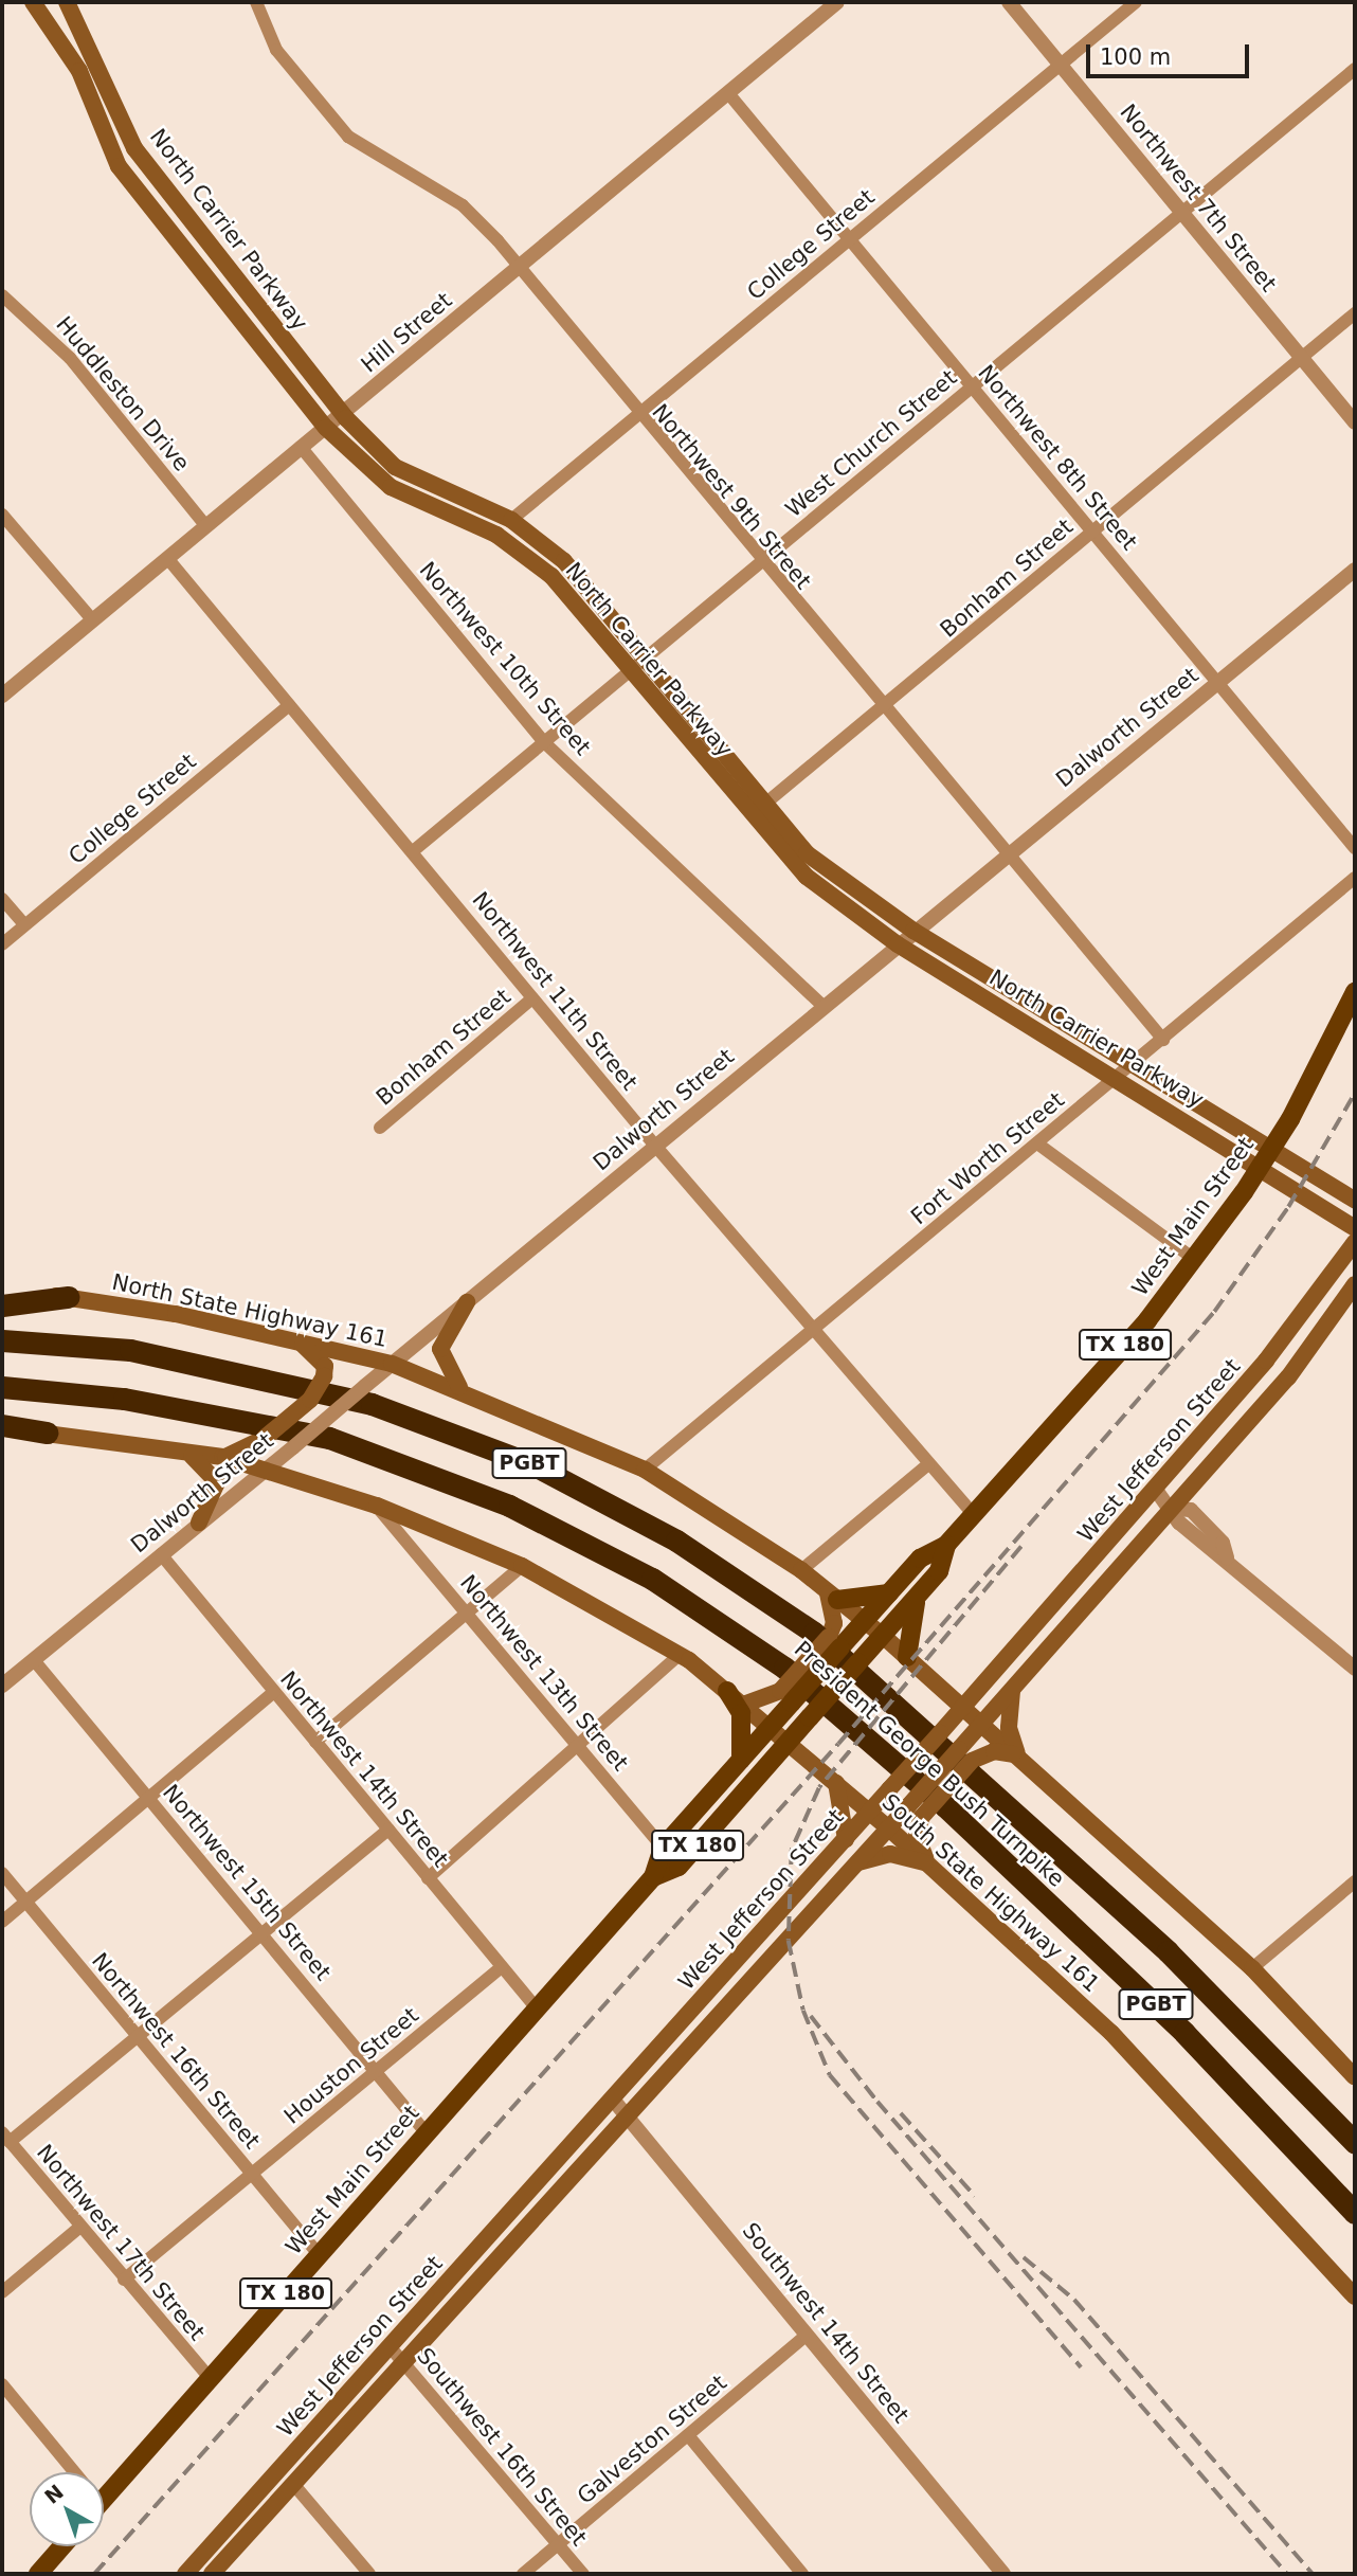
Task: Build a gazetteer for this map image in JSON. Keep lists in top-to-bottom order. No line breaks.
{"streets":{"highway":["PGBT","President George Bush Turnpike"],"main road":["North Carrier Parkway","West Main Street","North State Highway 161","TX 180","West Jefferson Street","South State Highway 161"],"street":["Northwest 7th Street","College Street","Hill Street","Huddleston Drive","West Church Street","Northwest 8th Street","Northwest 9th Street","Bonham Street","Northwest 10th Street","Dalworth Street","Northwest 11th Street","Fort Worth Street","Northwest 13th Street","Northwest 14th Street","Northwest 15th Street","Northwest 16th Street","Houston Street","Northwest 17th Street","Southwest 14th Street","Galveston Street","Southwest 16th Street"]},"crossings":[["Northwest 7th Street","College Street"],["Northwest 7th Street","West Church Street"],["Northwest 7th Street","Bonham Street"],["North Carrier Parkway","College Street"],["North Carrier Parkway","Hill Street"],["North Carrier Parkway","West Church Street"],["North Carrier Parkway","Bonham Street"],["North Carrier Parkway","Dalworth Street"],["North Carrier Parkway","Fort Worth Street"],["College Street","Northwest 8th Street"],["College Street","Northwest 9th Street"],["College Street","Northwest 11th Street"],["Hill Street","Huddleston Drive"],["Hill Street","Northwest 8th Street"],["Hill Street","Northwest 9th Street"],["Hill Street","Northwest 10th Street"],["Hill Street","Northwest 11th Street"],["West Church Street","Northwest 8th Street"],["West Church Street","Northwest 9th Street"],["West Church Street","Northwest 10th Street"],["West Church Street","Northwest 11th Street"],["Northwest 8th Street","Bonham Street"],["Northwest 8th Street","Dalworth Street"],["Northwest 9th Street","Bonham Street"],["Northwest 9th Street","Dalworth Street"],["Northwest 9th Street","Fort Worth Street"],["Bonham Street","Northwest 11th Street"],["Northwest 10th Street","Dalworth Street"],["Dalworth Street","Northwest 11th Street"],["Dalworth Street","North State Highway 161"],["Dalworth Street","Northwest 14th Street"],["Dalworth Street","Northwest 15th Street"],["Northwest 11th Street","Fort Worth Street"],["Northwest 11th Street","West Main Street"],["Fort Worth Street","North State Highway 161"],["West Main Street","North State Highway 161"],["West Main Street","Northwest 13th Street"],["West Main Street","Northwest 14th Street"],["West Main Street","Northwest 15th Street"],["West Main Street","South State Highway 161"],["West Main Street","Northwest 16th Street"],["West Main Street","Northwest 17th Street"],["West Jefferson Street","South State Highway 161"],["West Jefferson Street","Southwest 14th Street"],["West Jefferson Street","Southwest 16th Street"],["Northwest 14th Street","Houston Street"],["Northwest 15th Street","Houston Street"],["Northwest 16th Street","Houston Street"],["Houston Street","Northwest 17th Street"],["Southwest 14th Street","Galveston Street"],["Galveston Street","Southwest 16th Street"]],"scale_bar":"100 m","north":"top left"}
